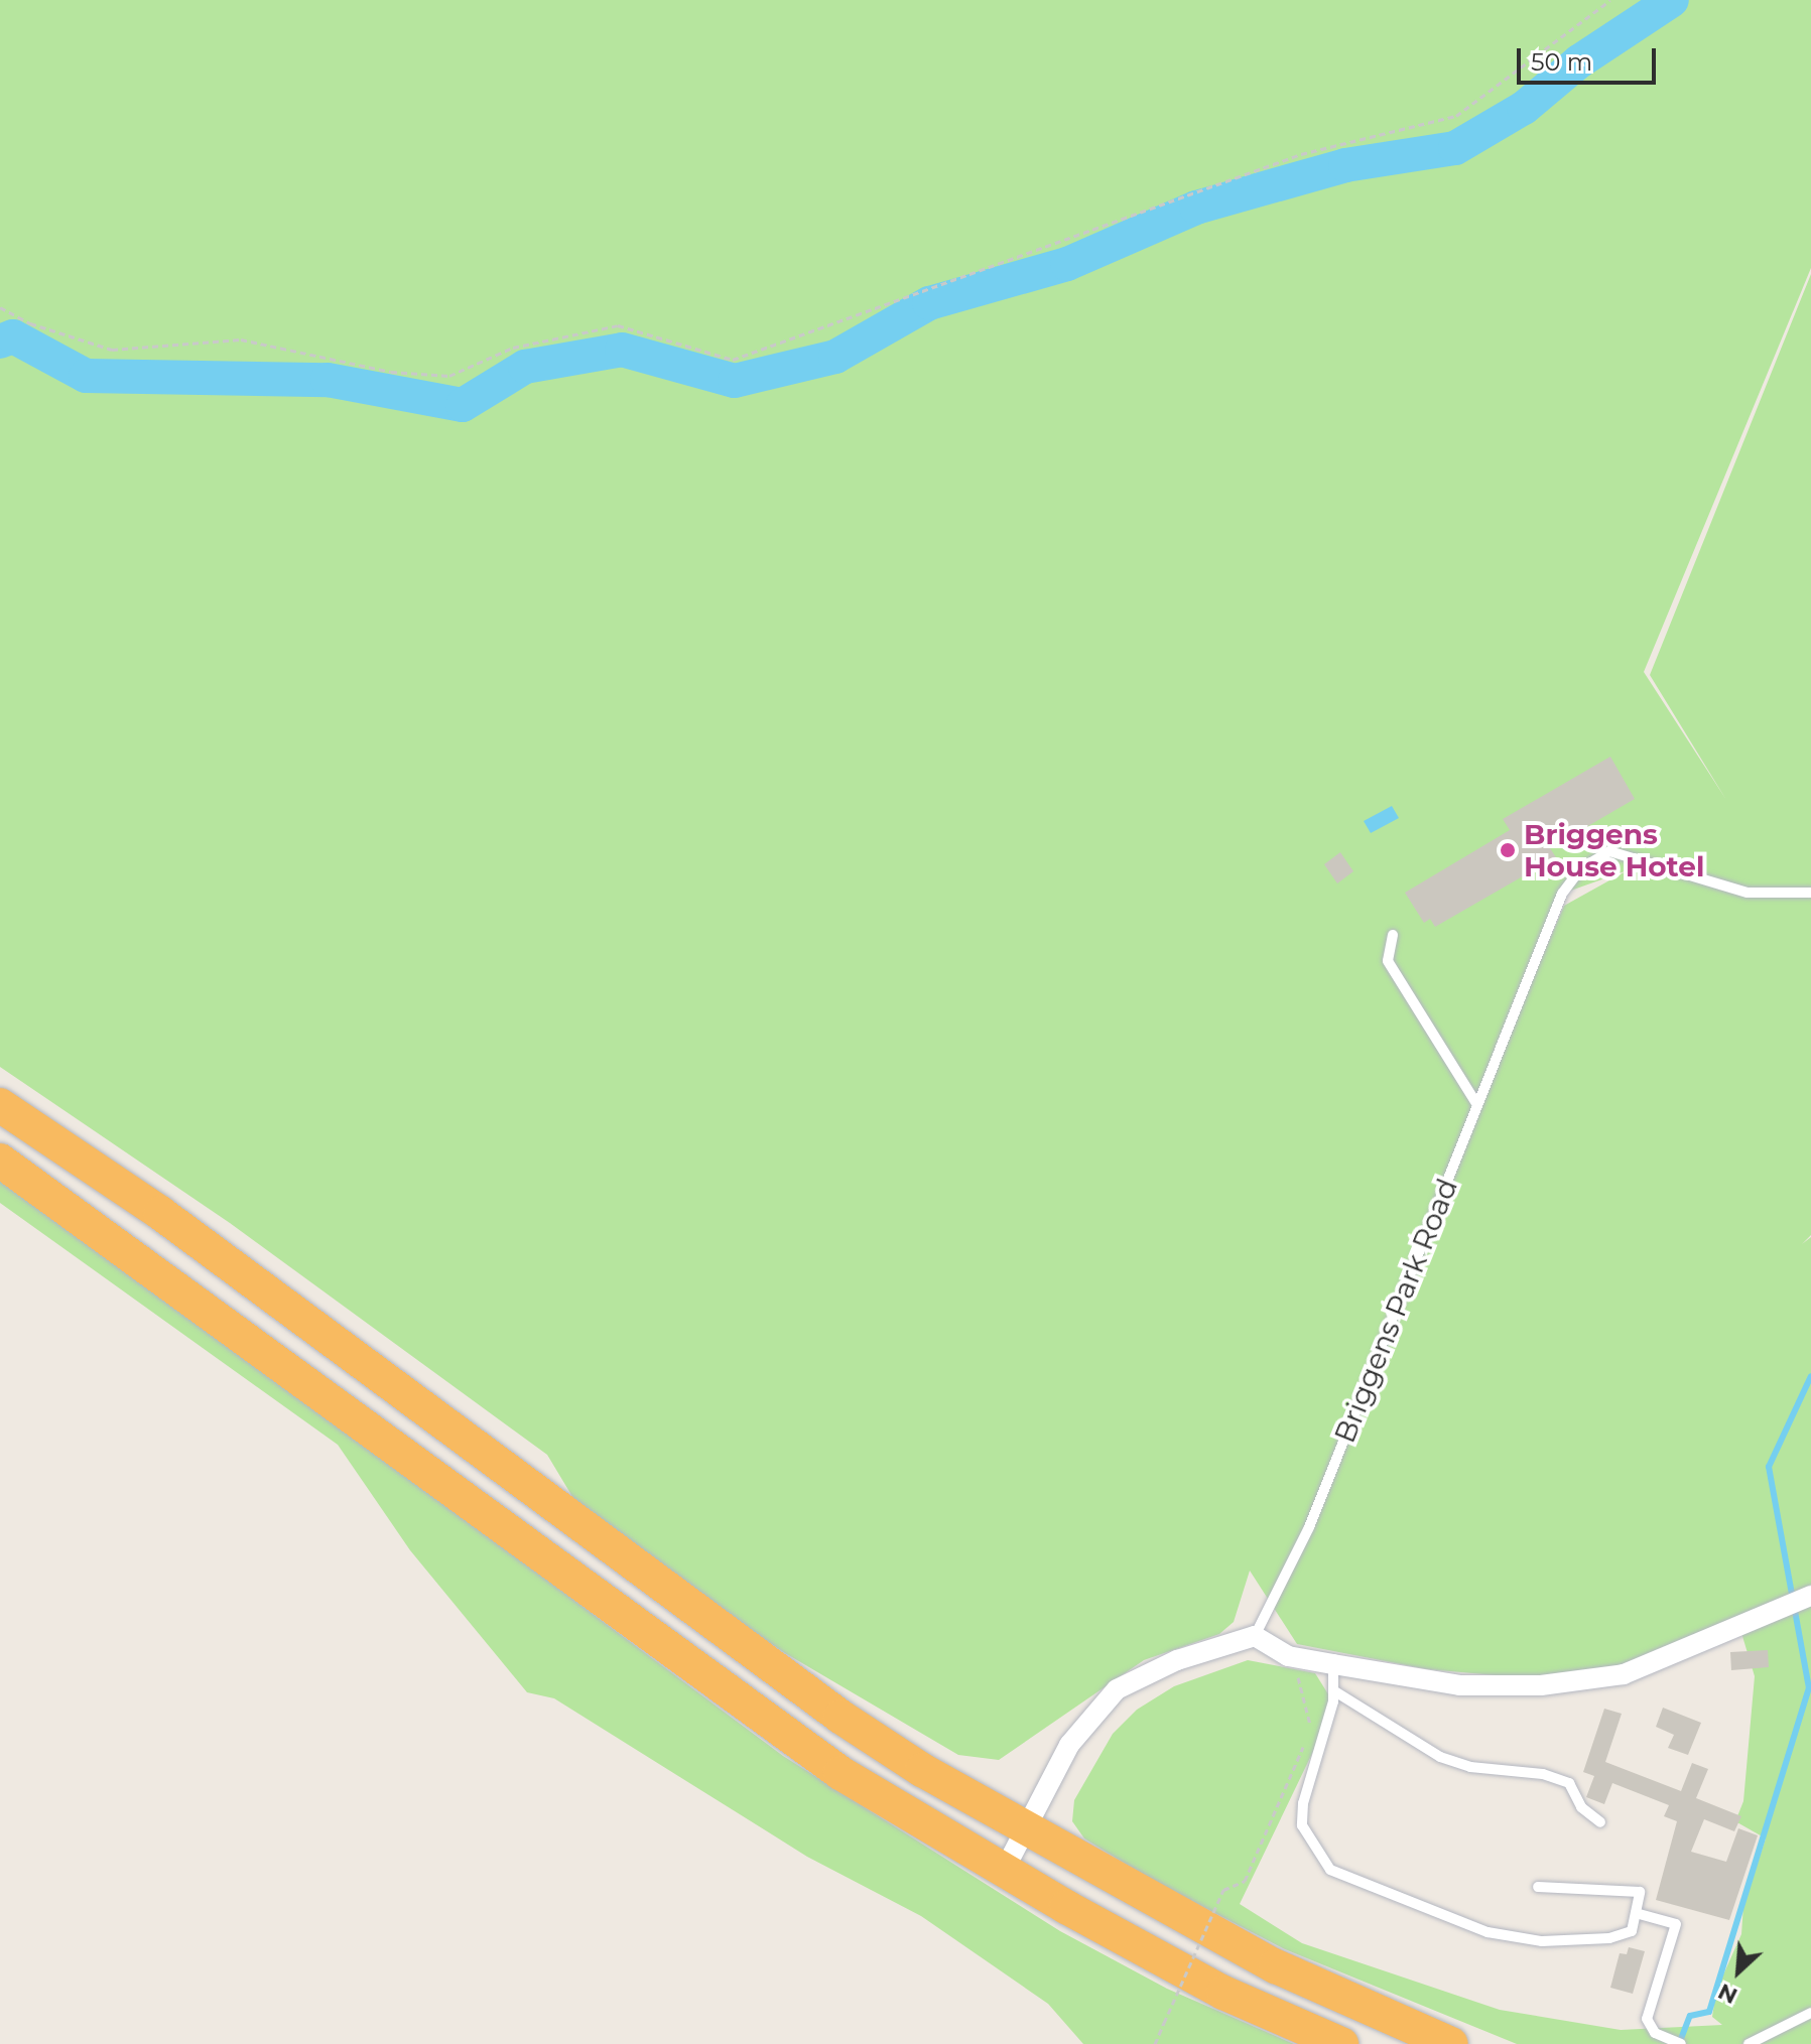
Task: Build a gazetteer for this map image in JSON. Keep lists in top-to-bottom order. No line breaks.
{"streets":{"lane":["Briggens Park Road"]},"places":["Briggens House Hotel"],"scale_bar":"50 m","north":"bottom left"}
